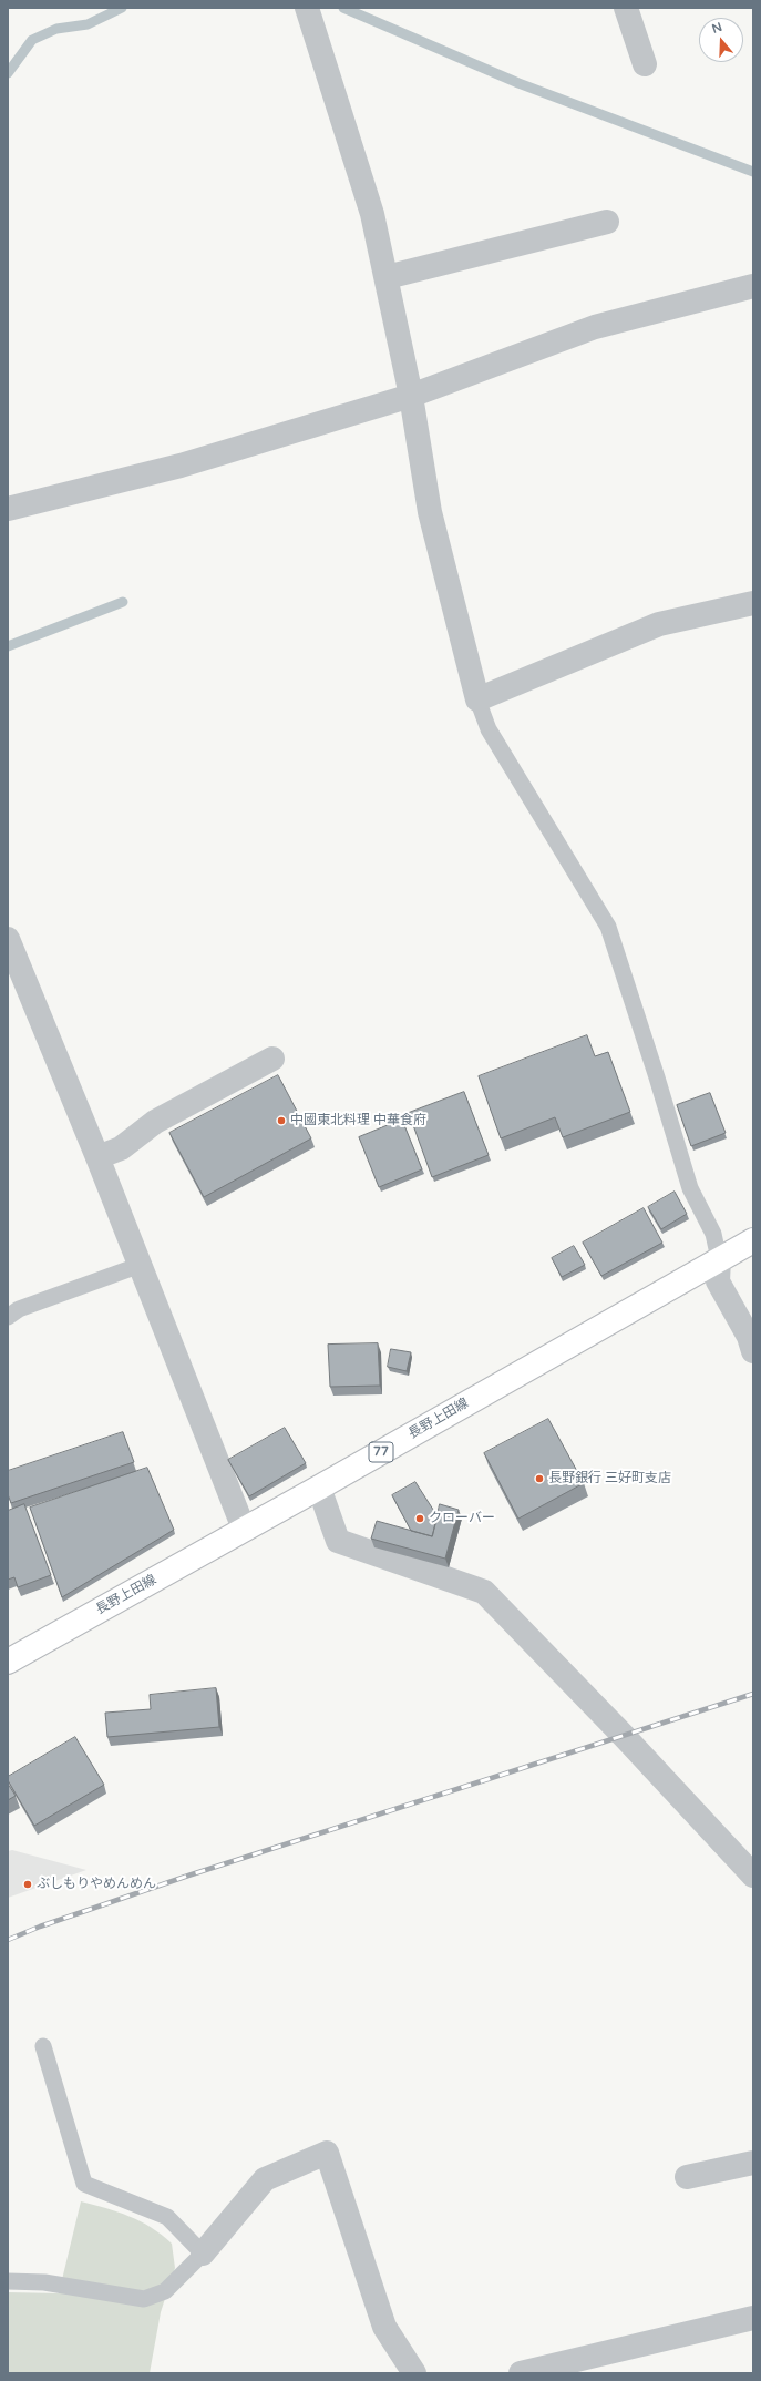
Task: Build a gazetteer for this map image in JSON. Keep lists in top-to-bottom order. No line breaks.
{"streets":{"main road":["長野上田線","77"]},"places":["中國東北料理 中華食府","長野銀行 三好町支店","クローバー","ぶしもりやめんめん"],"north":"top"}
